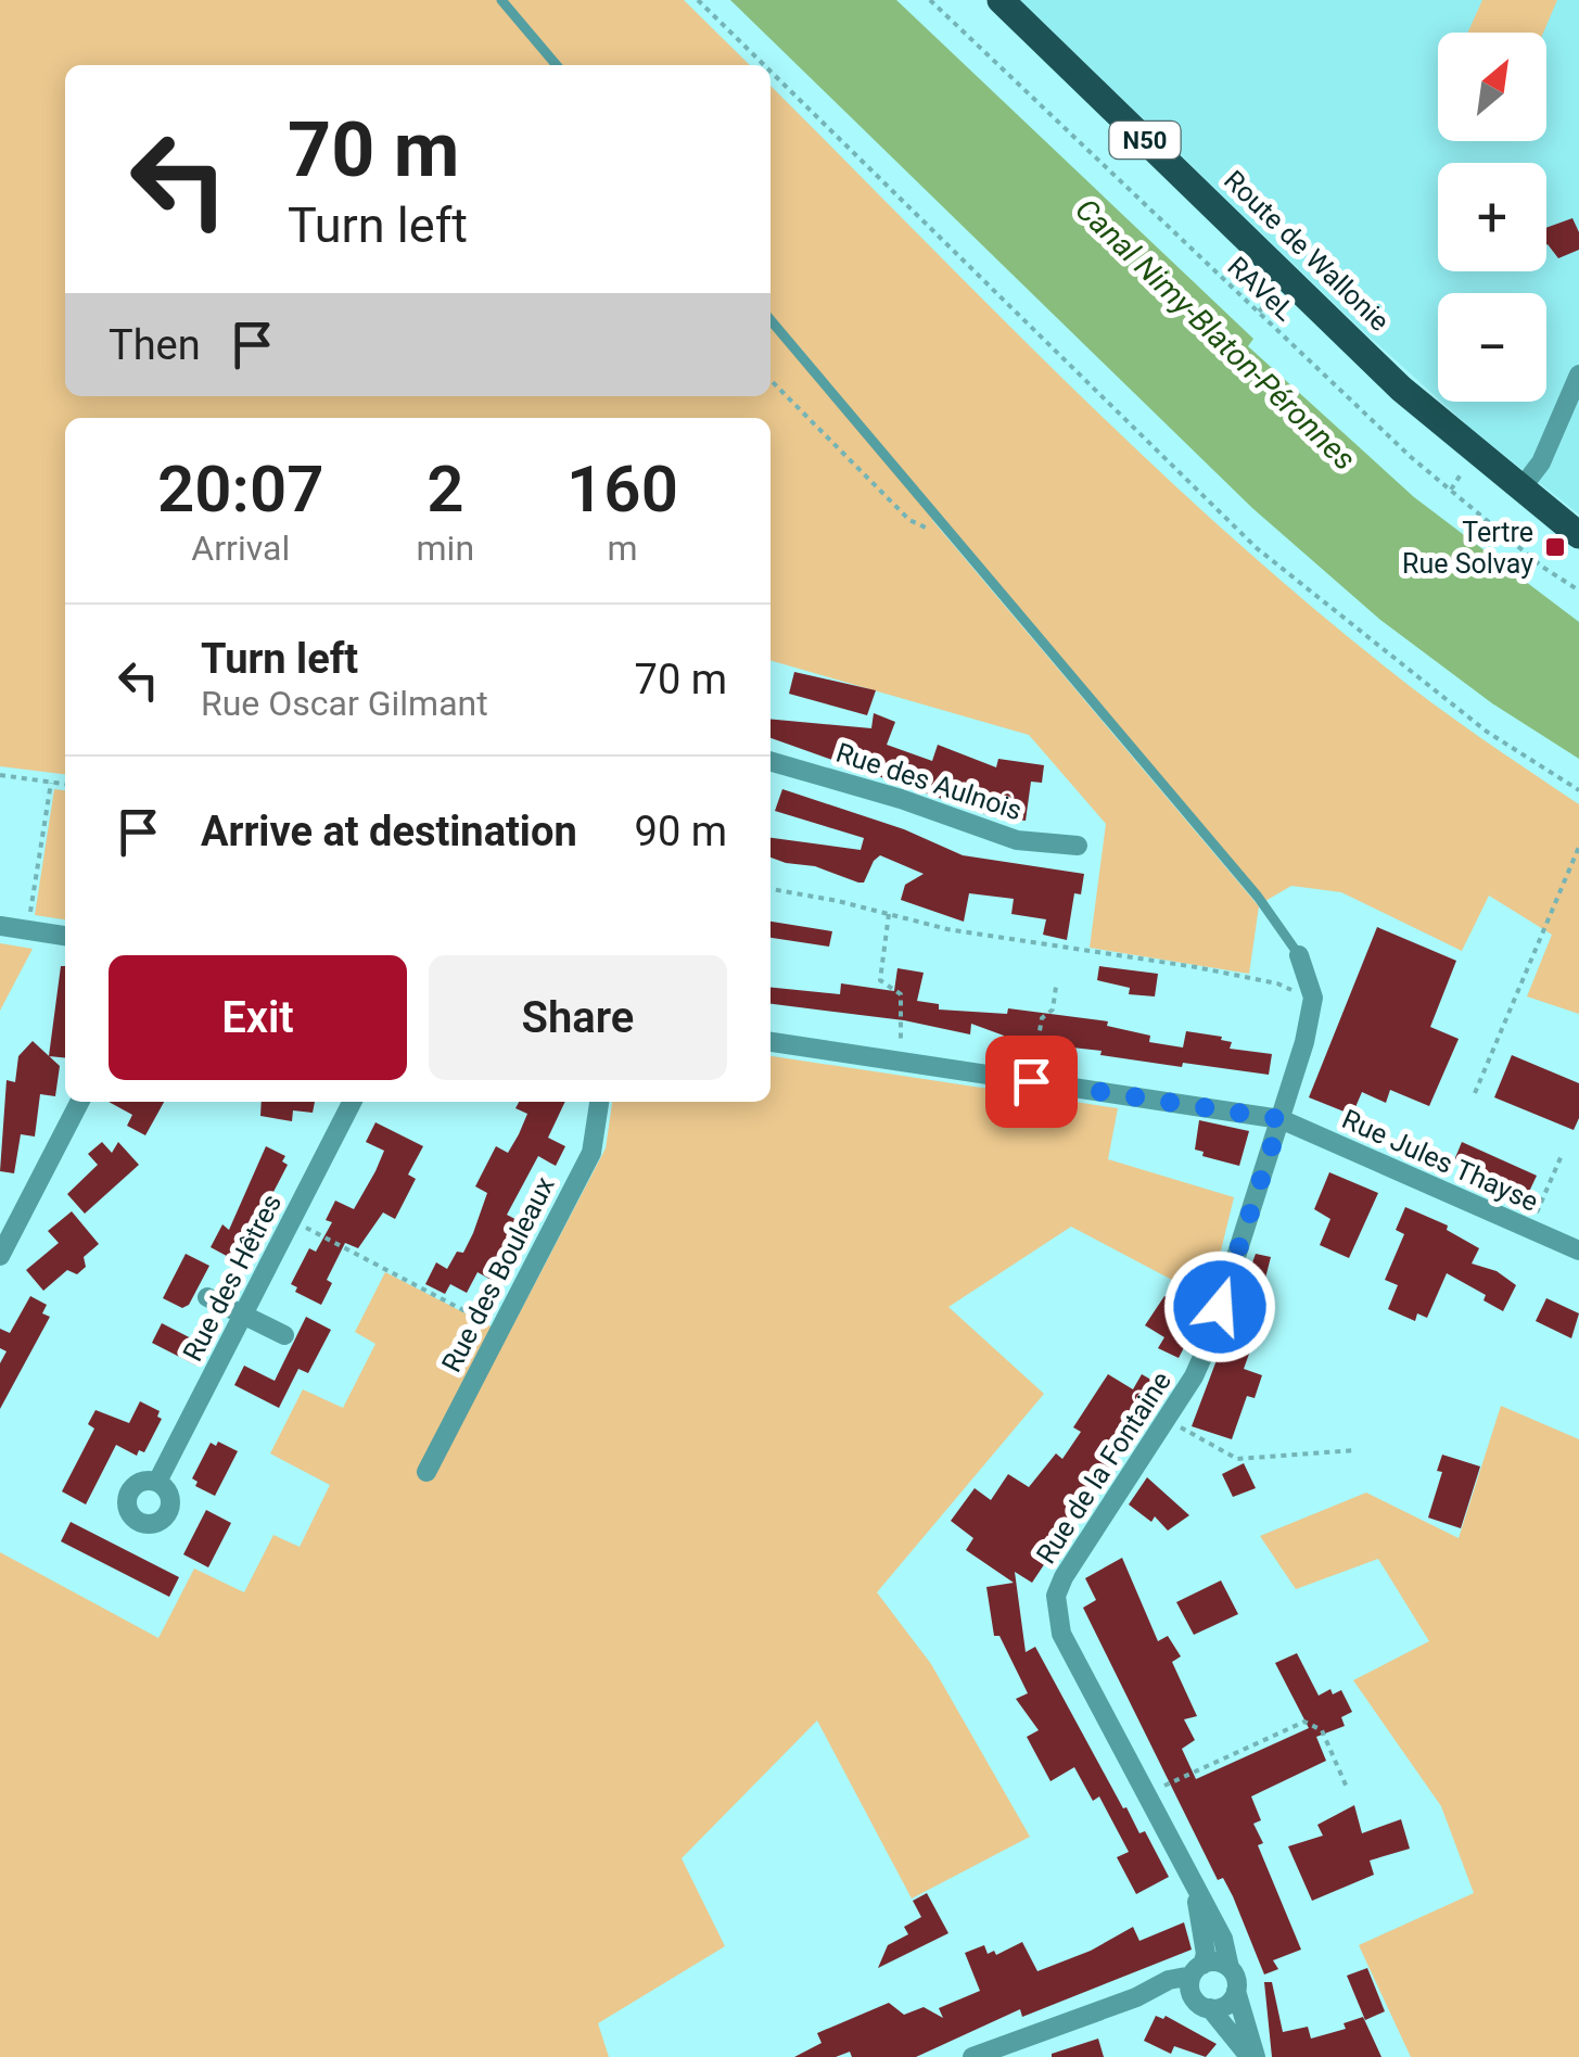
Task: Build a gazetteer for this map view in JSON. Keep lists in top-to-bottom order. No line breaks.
{"streets":{"main road":["N50","Route de Wallonie"],"street":["Rue des Aulnois","Rue Jules Thayse","Rue des Bouleaux","Rue des Hêtres","Rue de la Fontaine"],"path":["RAVeL"]},"crossings":[["Rue Jules Thayse","Rue de la Fontaine"]],"water":["Canal Nimy-Blaton-Péronnes"],"places":{"transit":["Tertre Rue Solvay"]},"north":"top right","page":{"map_buttons":["+","−"],"turn":["70 m","Turn left"],"then":"Then","eta":["20:07","Arrival","2","min","160","m"],"list":[{"name":"Turn left","note":"Rue Oscar Gilmant","value":"70 m"},{"name":"Arrive at destination","value":"90 m"}],"buttons":["Exit","Share"]}}
